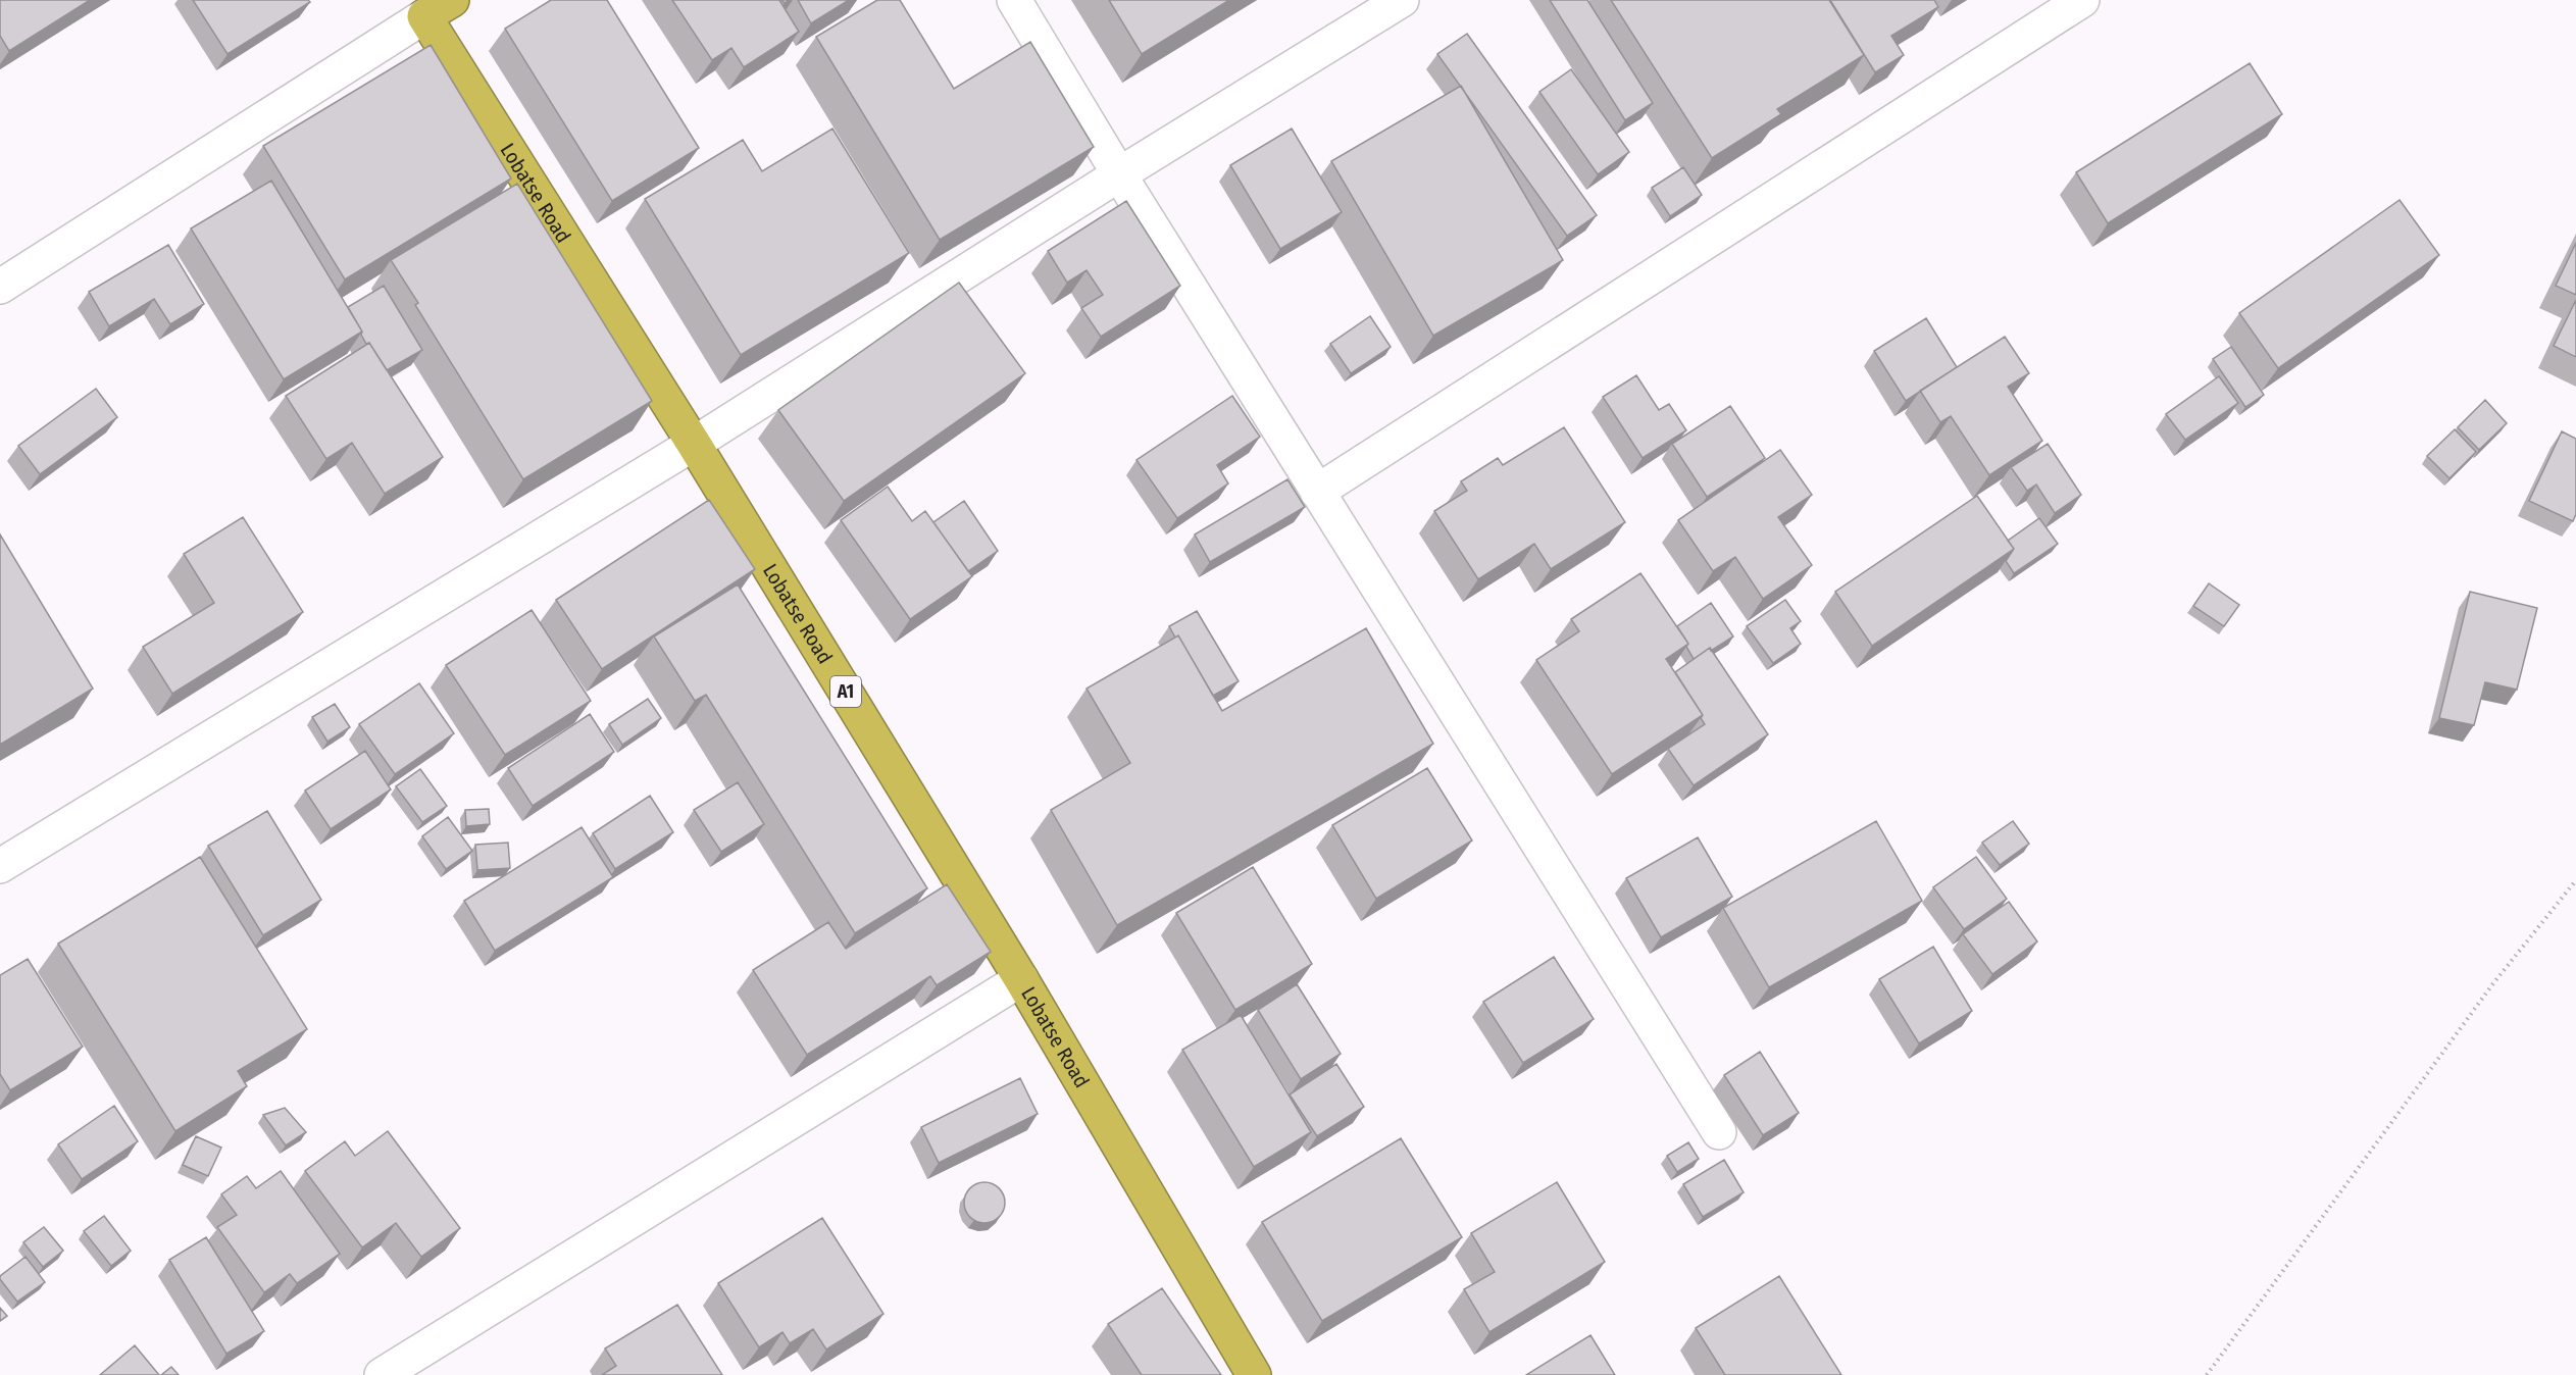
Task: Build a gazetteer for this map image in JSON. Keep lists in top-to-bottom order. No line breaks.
{"streets":{"highway":["Lobatse Road","A1"]}}
